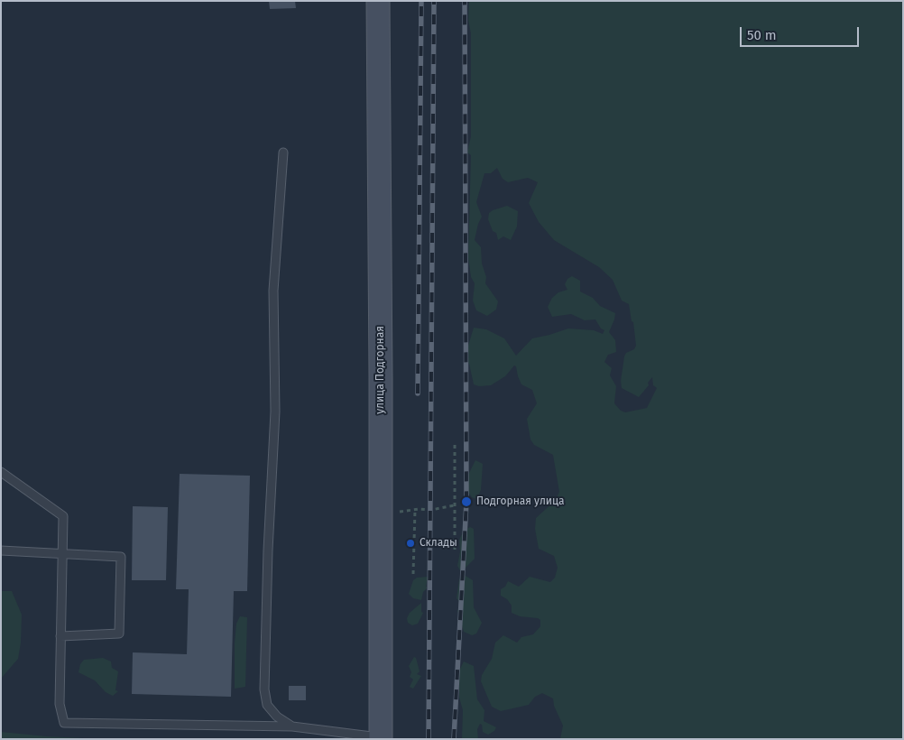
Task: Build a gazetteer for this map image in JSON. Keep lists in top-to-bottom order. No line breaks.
{"streets":{"main road":["улица Подгорная"]},"places":["Подгорная улица","Склады"],"scale_bar":"50 m"}
